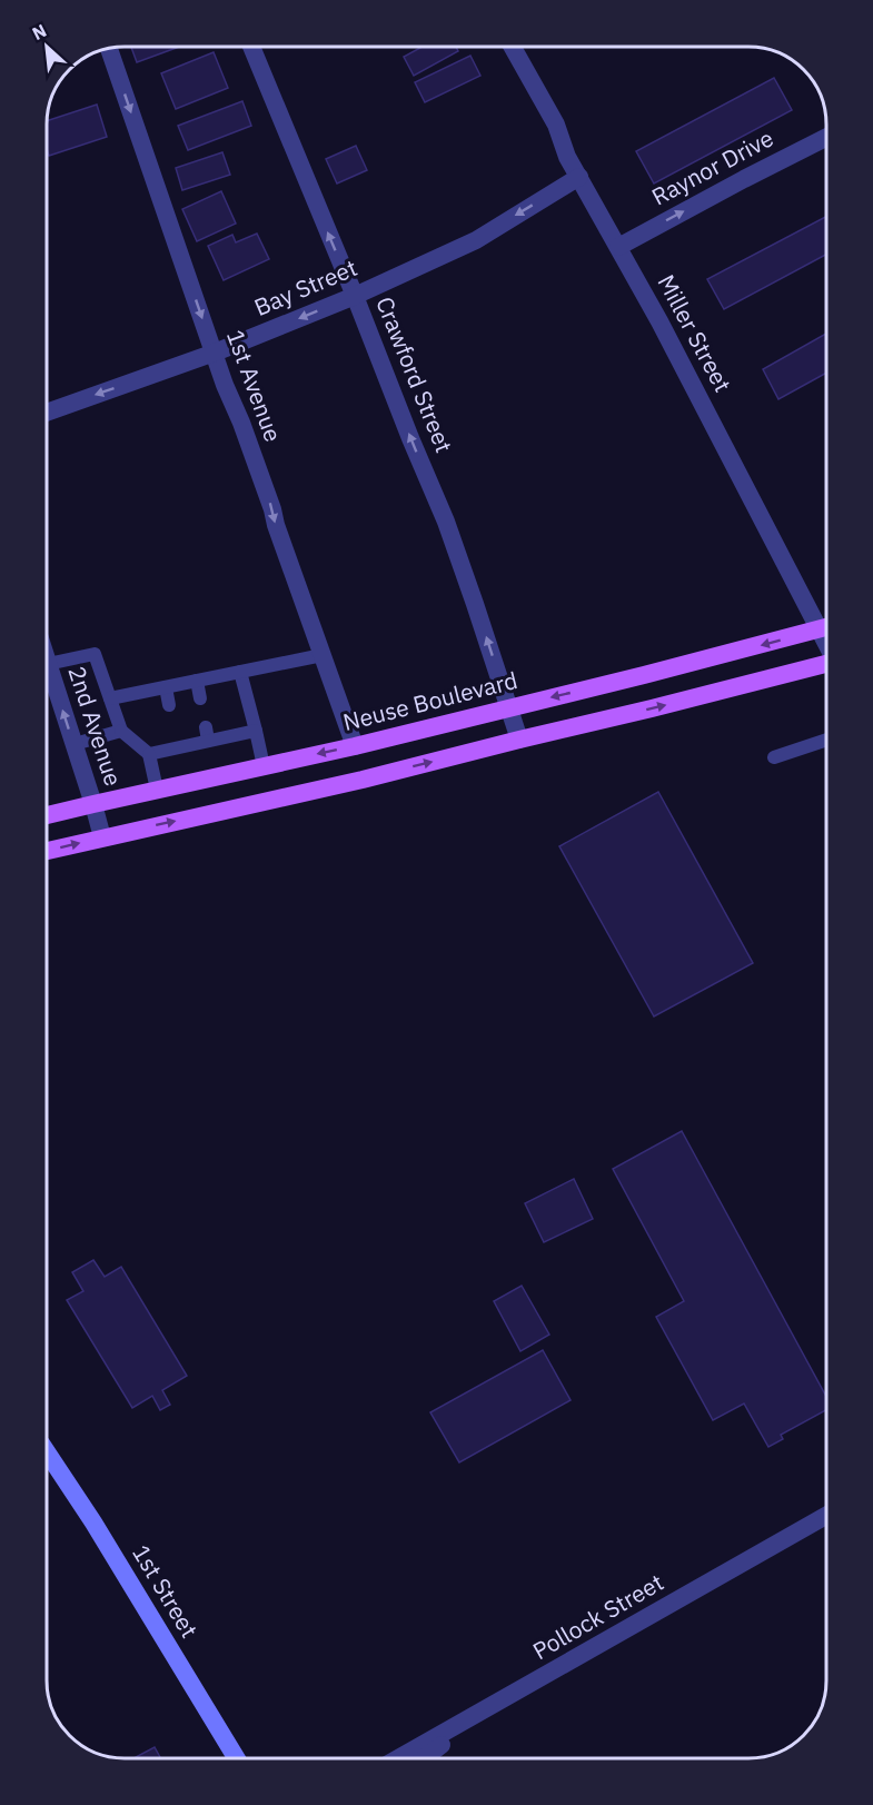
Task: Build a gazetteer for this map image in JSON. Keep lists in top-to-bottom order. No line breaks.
{"streets":{"main road":["Neuse Boulevard","1st Street"],"street":["Raynor Drive","Bay Street","Miller Street","Crawford Street","1st Avenue","2nd Avenue","Pollock Street"]},"crossings":[["Raynor Drive","Miller Street"],["Bay Street","Miller Street"],["Bay Street","Crawford Street"],["Bay Street","1st Avenue"],["Miller Street","Neuse Boulevard"],["Crawford Street","Neuse Boulevard"],["1st Avenue","Neuse Boulevard"],["Neuse Boulevard","2nd Avenue"]],"one_way":["Raynor Drive","Bay Street","Crawford Street","1st Avenue","2nd Avenue"],"north":"top left"}
